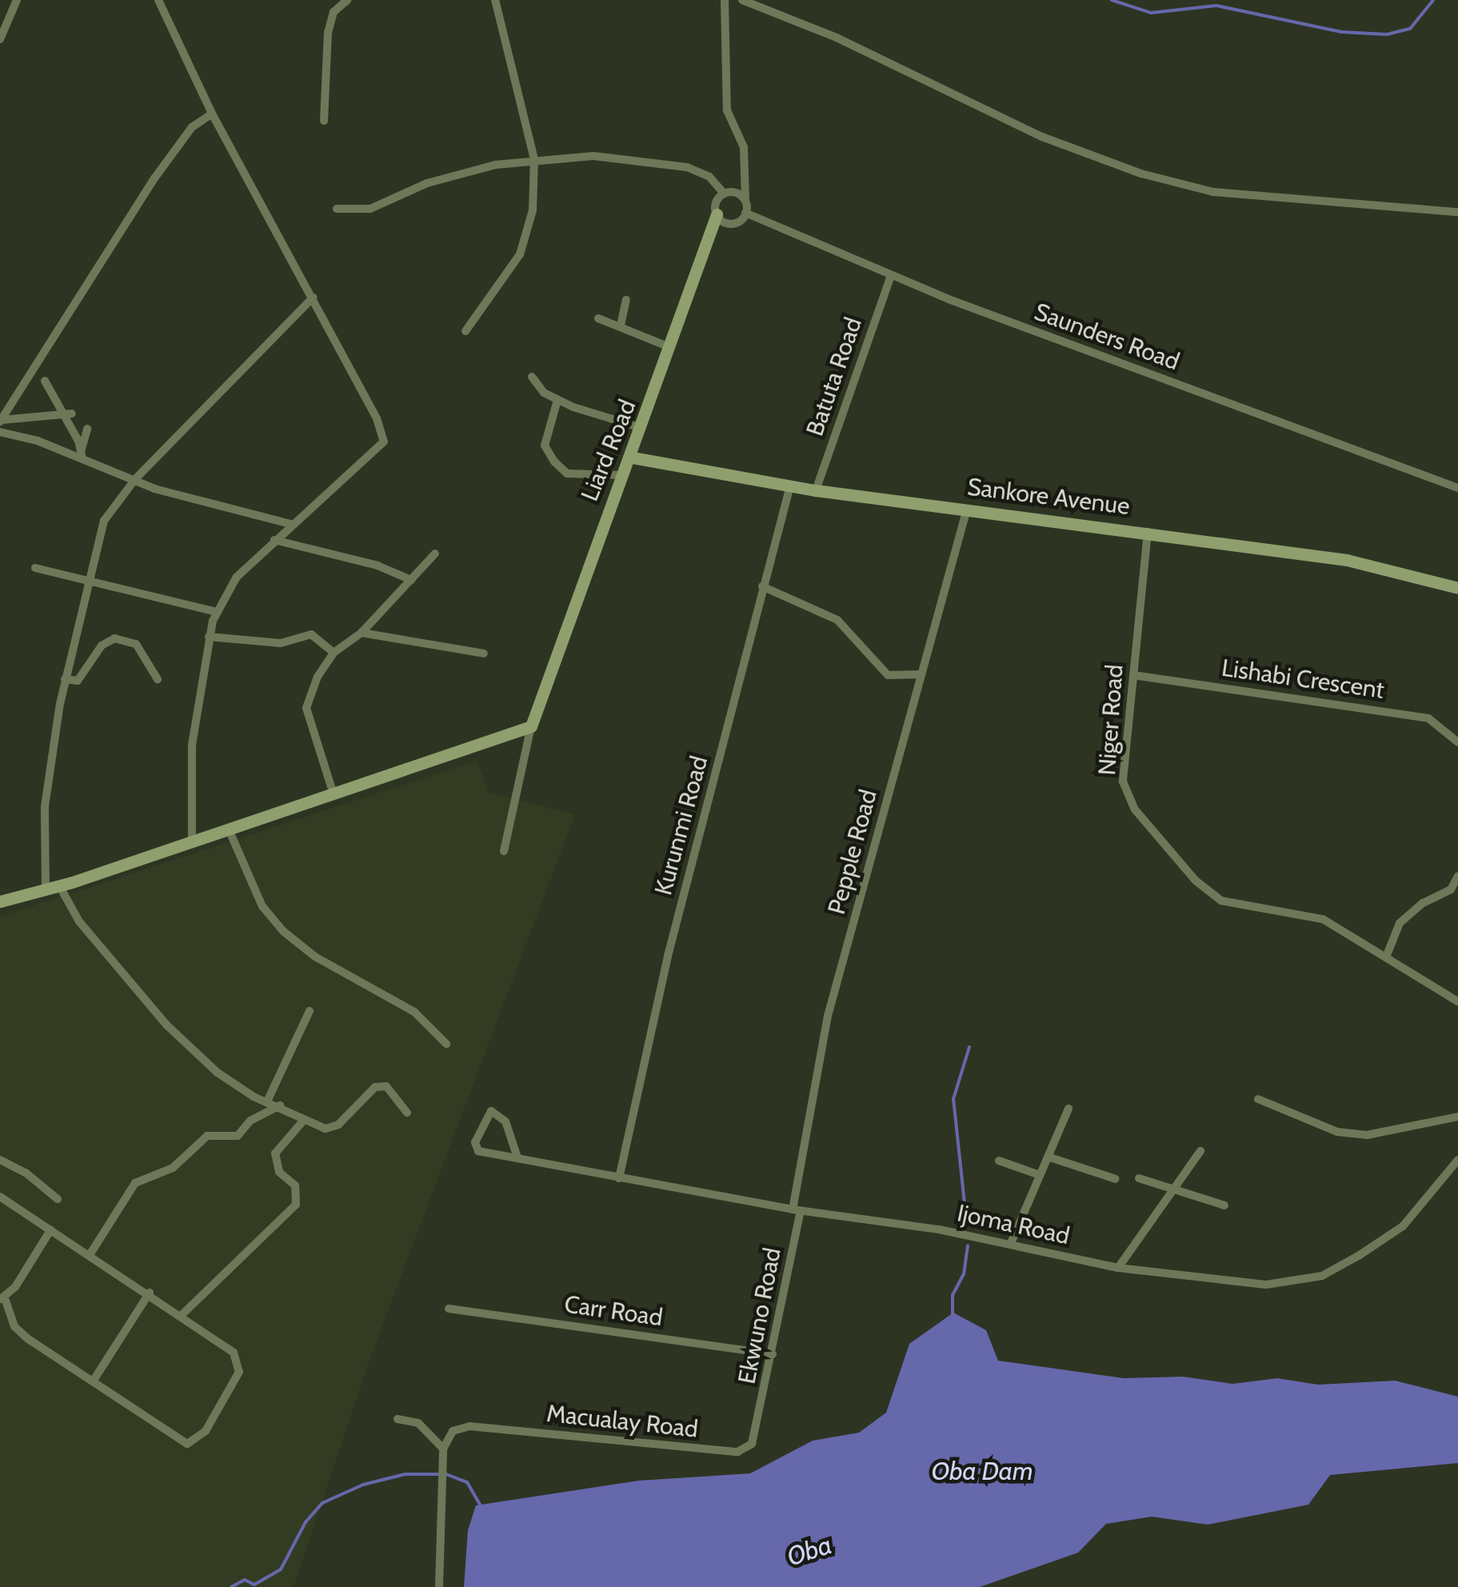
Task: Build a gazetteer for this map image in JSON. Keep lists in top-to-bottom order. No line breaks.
{"streets":{"street":["Saunders Road","Batuta Road","Liard Road","Sankore Avenue","Lishabi Crescent","Niger Road","Kurunmi Road","Pepple Road","Ijoma Road","Carr Road","Ekwuno Road","Macualay Road"]},"crossings":[["Saunders Road","Batuta Road"],["Saunders Road","Liard Road"],["Batuta Road","Sankore Avenue"],["Liard Road","Sankore Avenue"],["Sankore Avenue","Niger Road"],["Sankore Avenue","Kurunmi Road"],["Sankore Avenue","Pepple Road"],["Lishabi Crescent","Niger Road"],["Kurunmi Road","Ijoma Road"],["Pepple Road","Ijoma Road"],["Pepple Road","Ekwuno Road"],["Ijoma Road","Ekwuno Road"],["Carr Road","Ekwuno Road"],["Ekwuno Road","Macualay Road"]],"water":["Oba Dam","Oba"]}
